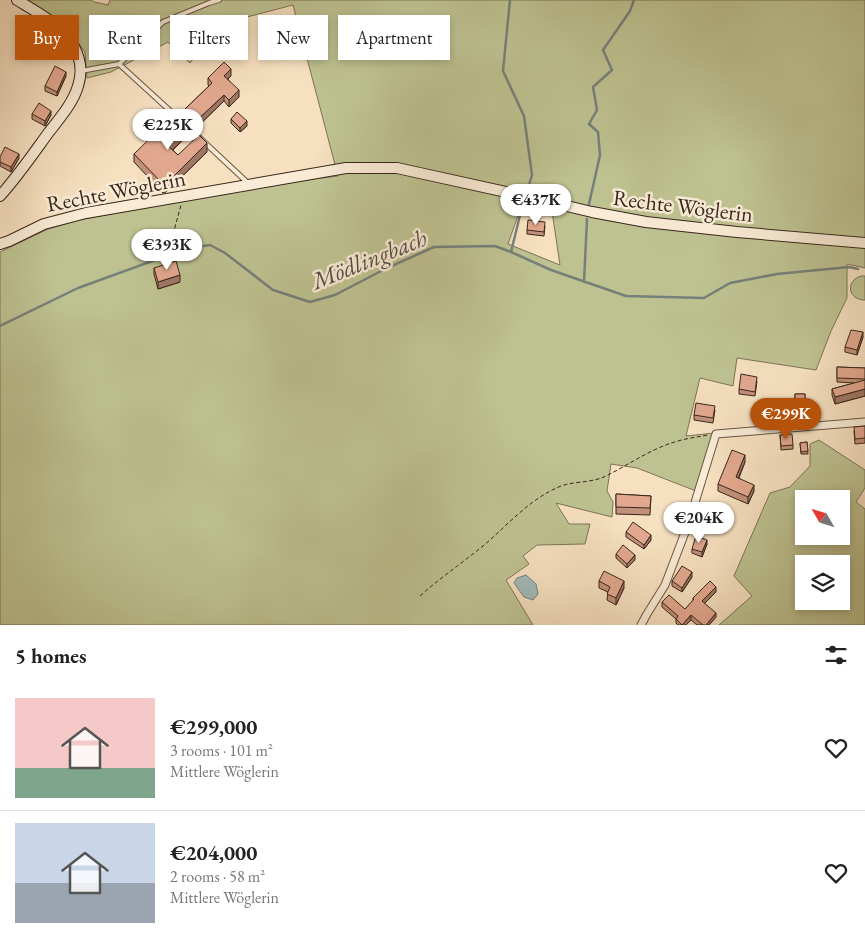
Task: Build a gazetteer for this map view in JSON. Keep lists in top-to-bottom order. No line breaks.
{"streets":{"main road":["Rechte Wöglerin"]},"water":["Mödlingbach"],"north":"top left","page":{"chip":["Buy","Rent","Filters","New","Apartment"],"price":["€225K","€437K","€393K","€299K","€204K"],"heading":"5 homes","list":[{"name":"€299,000","note":"3 rooms · 101 m² · Mittlere Wöglerin"},{"name":"€204,000","note":"2 rooms · 58 m² · Mittlere Wöglerin"}]}}
